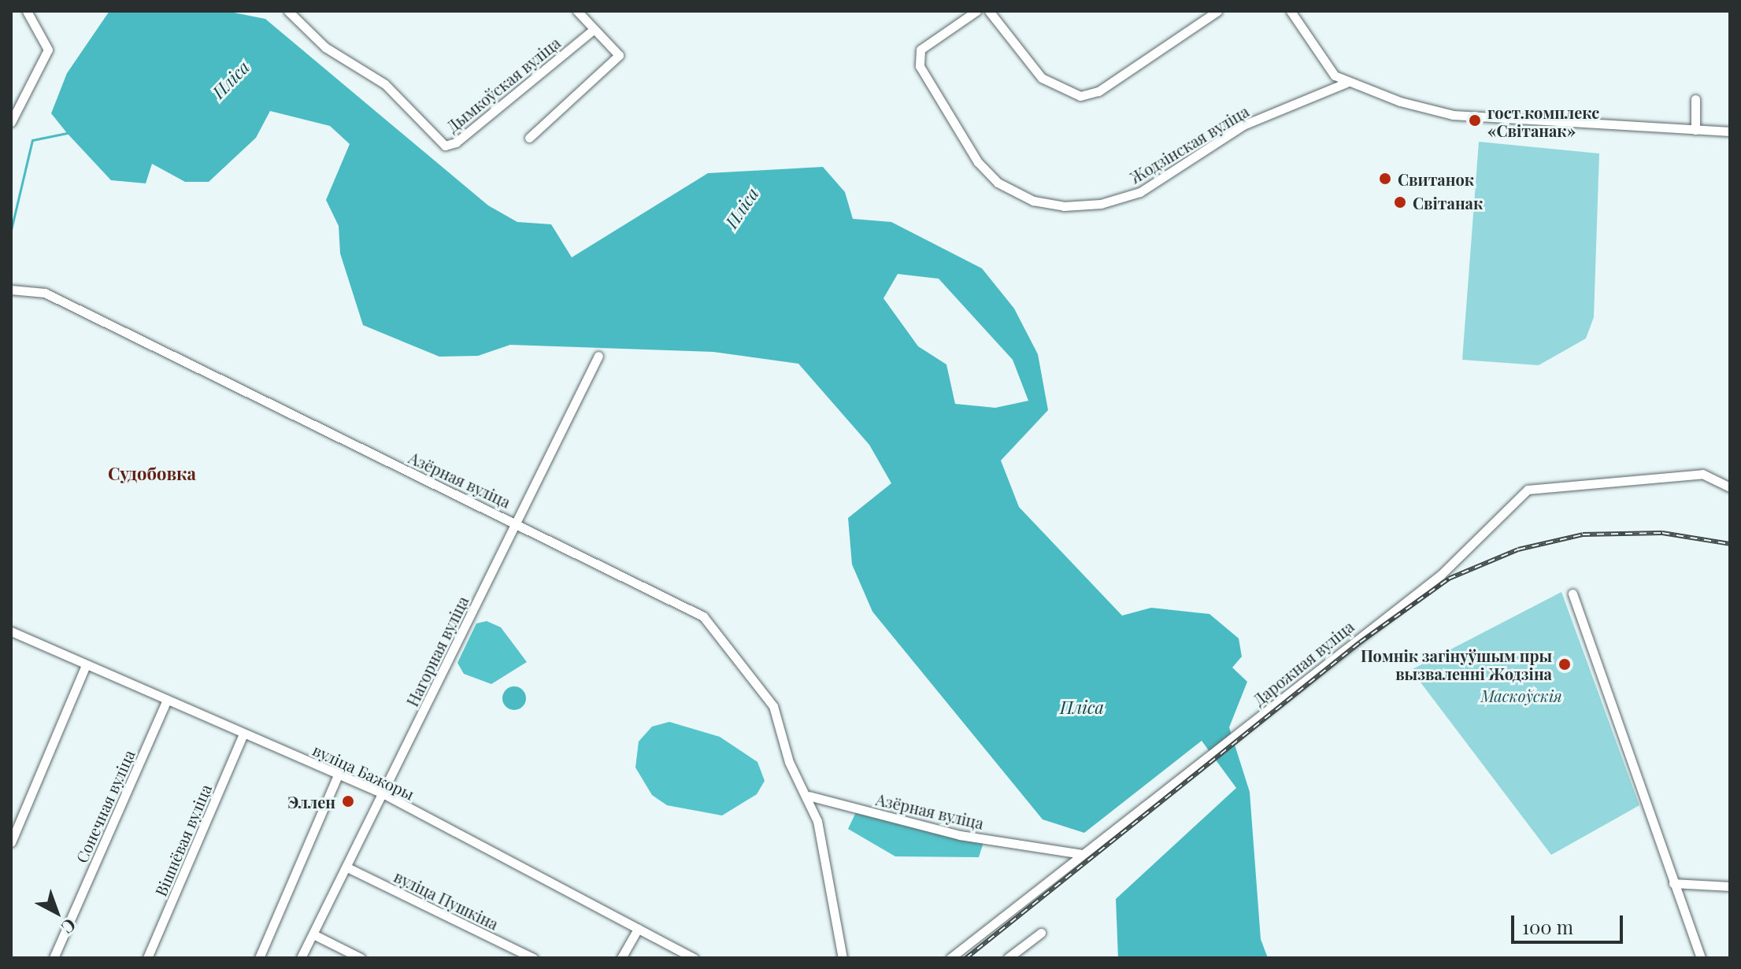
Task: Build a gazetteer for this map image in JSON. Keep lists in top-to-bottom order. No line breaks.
{"streets":{"street":["Дымкоўская вуліца","Жодзінская вуліца","Азёрная вуліца","Нагорная вуліца","Дарожная вуліца","вуліца Бажоры","Сонечная вуліца","Вішнёвая вуліца","вуліца Пушкіна"]},"crossings":[["Азёрная вуліца","Нагорная вуліца"],["Азёрная вуліца","Дарожная вуліца"],["Нагорная вуліца","вуліца Бажоры"],["Нагорная вуліца","вуліца Пушкіна"],["вуліца Бажоры","Сонечная вуліца"],["вуліца Бажоры","Вішнёвая вуліца"]],"districts":["Судобовка"],"water":["Пліса"],"parks":["Маскоўскія"],"places":["гост.комплекс «Світанак»","Свитанок","Світанак","Помнік загінуўшым пры вызваленні Жодзіна","Эллен"],"scale_bar":"100 m","north":"bottom right"}
